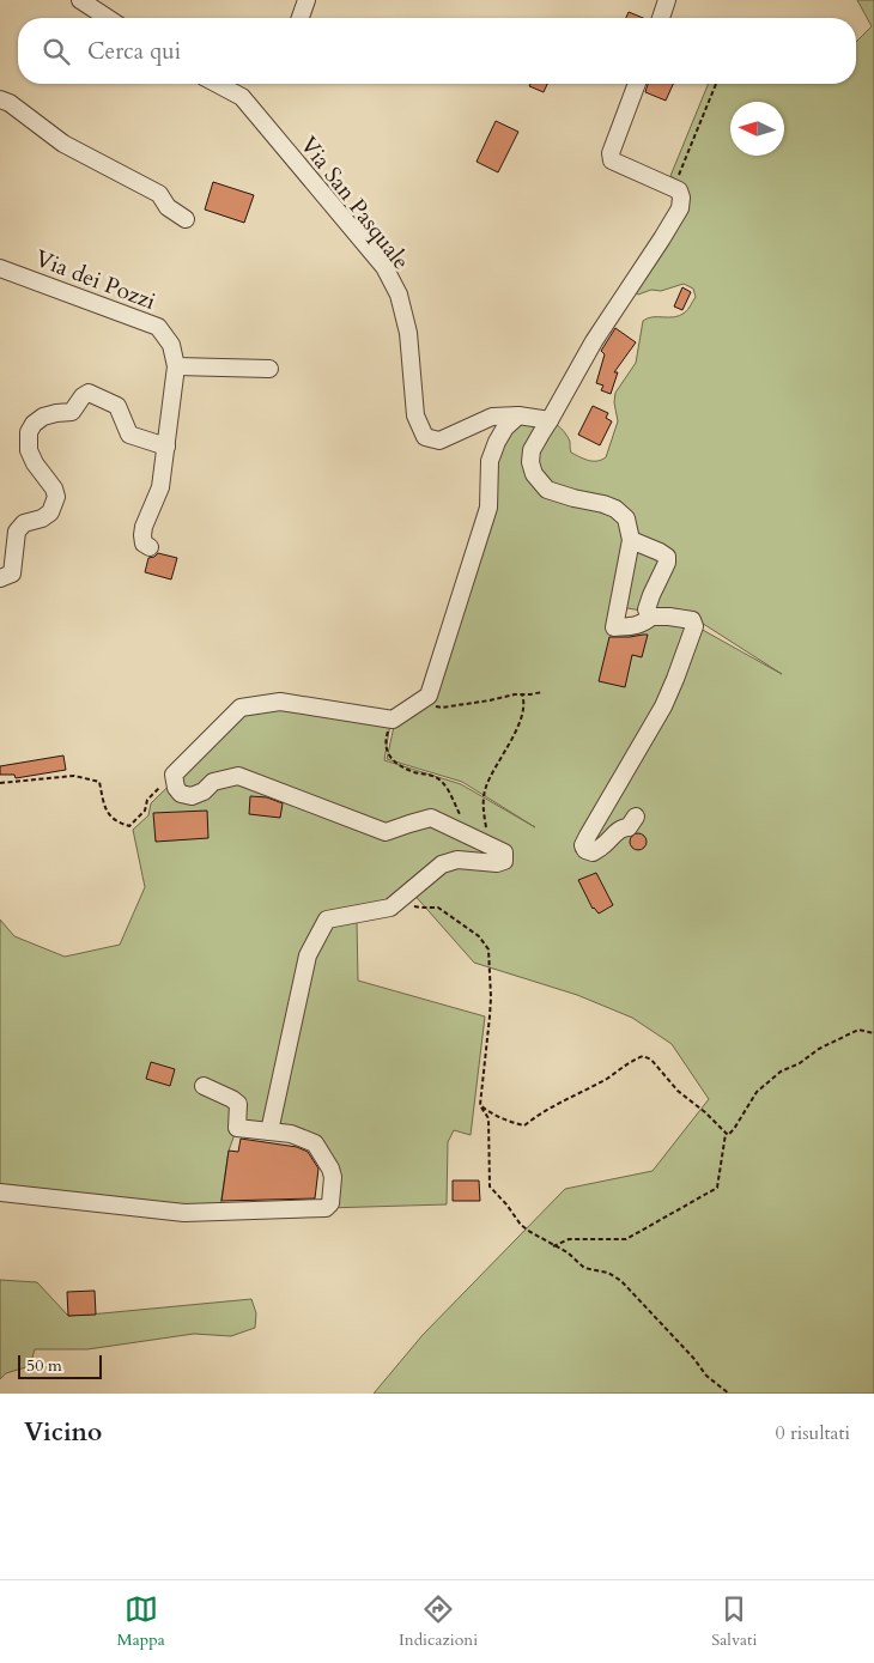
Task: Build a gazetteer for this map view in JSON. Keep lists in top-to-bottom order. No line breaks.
{"streets":{"street":["Via San Pasquale","Via dei Pozzi"]},"scale_bar":"50 m","north":"left","page":{"search":"Cerca qui","scale":"50 m","heading":["Vicino","0 risultati"],"nav":["Mappa","Indicazioni","Salvati"]}}
